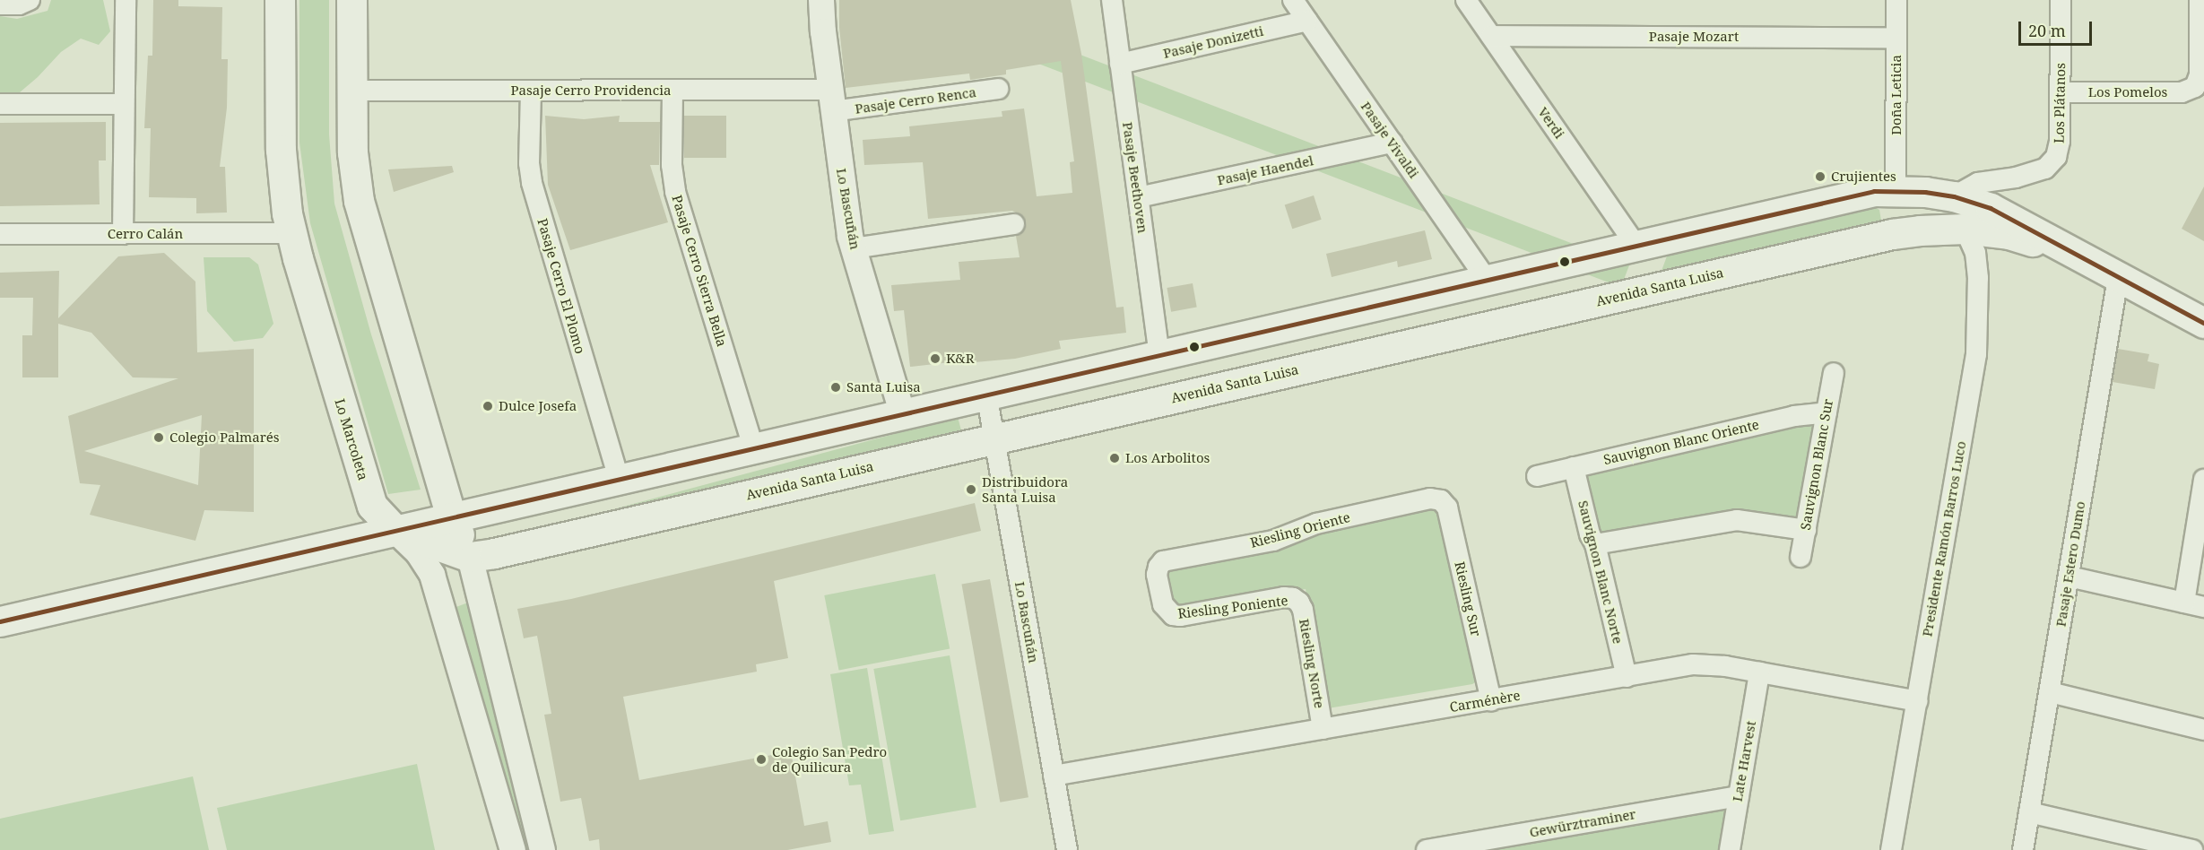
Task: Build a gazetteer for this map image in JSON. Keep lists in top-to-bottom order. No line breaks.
{"streets":{"main road":["Avenida Santa Luisa","Lo Marcoleta"],"street":["Pasaje Mozart","Pasaje Donizetti","Pasaje Cerro Providencia","Los Pomelos","Doña Leticia","Pasaje Cerro Renca","Los Plátanos","Verdi","Pasaje Vivaldi","Pasaje Haendel","Pasaje Beethoven","Lo Bascuñán","Cerro Calán","Pasaje Cerro Sierra Bella","Pasaje Cerro El Plomo","Sauvignon Blanc Oriente","Sauvignon Blanc Sur","Riesling Oriente","Presidente Ramón Barros Luco","Pasaje Estero Dumo","Sauvignon Blanc Norte","Riesling Sur","Riesling Poniente","Riesling Norte","Carménère","Late Harvest","Gewürztraminer"]},"crossings":[["Pasaje Mozart","Doña Leticia"],["Pasaje Mozart","Verdi"],["Pasaje Donizetti","Pasaje Vivaldi"],["Pasaje Donizetti","Pasaje Beethoven"],["Pasaje Cerro Providencia","Pasaje Cerro Renca"],["Pasaje Cerro Providencia","Lo Bascuñán"],["Pasaje Cerro Providencia","Pasaje Cerro Sierra Bella"],["Pasaje Cerro Providencia","Pasaje Cerro El Plomo"],["Los Pomelos","Los Plátanos"],["Doña Leticia","Avenida Santa Luisa"],["Pasaje Cerro Renca","Lo Bascuñán"],["Los Plátanos","Avenida Santa Luisa"],["Verdi","Avenida Santa Luisa"],["Pasaje Vivaldi","Pasaje Haendel"],["Pasaje Vivaldi","Avenida Santa Luisa"],["Pasaje Haendel","Pasaje Beethoven"],["Pasaje Beethoven","Avenida Santa Luisa"],["Lo Bascuñán","Avenida Santa Luisa"],["Lo Bascuñán","Carménère"],["Cerro Calán","Lo Marcoleta"],["Pasaje Cerro Sierra Bella","Avenida Santa Luisa"],["Pasaje Cerro El Plomo","Avenida Santa Luisa"],["Avenida Santa Luisa","Lo Marcoleta"],["Avenida Santa Luisa","Presidente Ramón Barros Luco"],["Avenida Santa Luisa","Pasaje Estero Dumo"],["Sauvignon Blanc Oriente","Sauvignon Blanc Sur"],["Sauvignon Blanc Oriente","Sauvignon Blanc Norte"],["Riesling Oriente","Riesling Sur"],["Riesling Oriente","Riesling Poniente"],["Presidente Ramón Barros Luco","Carménère"],["Sauvignon Blanc Norte","Carménère"],["Riesling Sur","Carménère"],["Riesling Poniente","Riesling Norte"],["Riesling Norte","Carménère"],["Carménère","Late Harvest"],["Late Harvest","Gewürztraminer"]],"places":["Crujientes","K&R","Santa Luisa","Dulce Josefa","Colegio Palmarés","Los Arbolitos","Distribuidora Santa Luisa","Colegio San Pedro de Quilicura"],"scale_bar":"20 m"}
